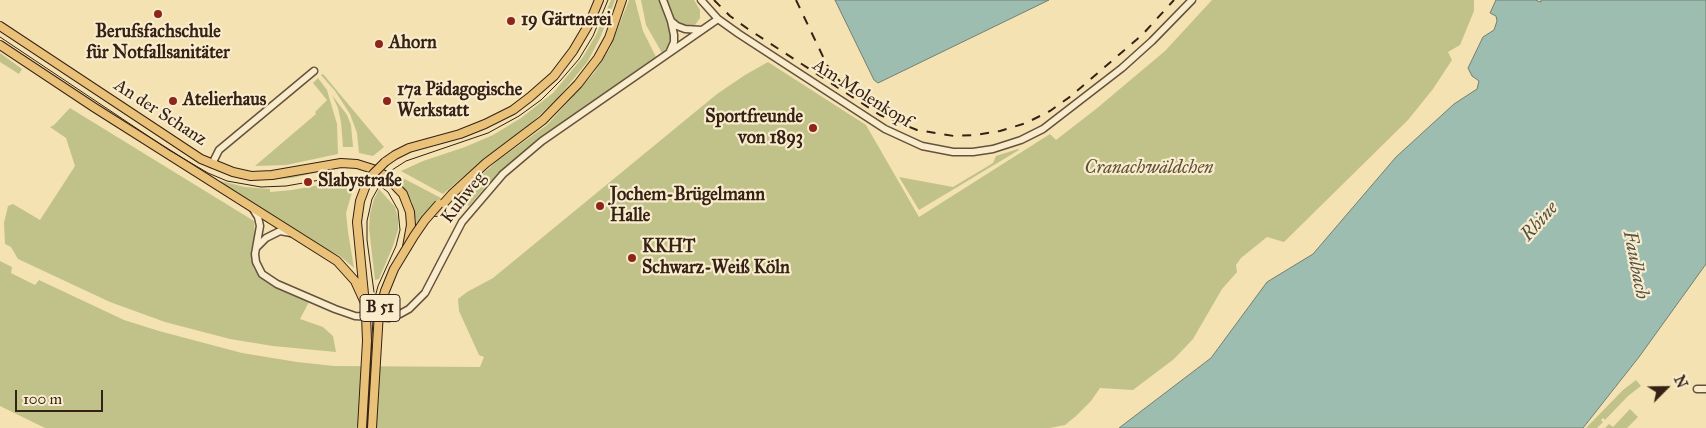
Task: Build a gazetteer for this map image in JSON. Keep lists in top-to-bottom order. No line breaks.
{"streets":{"main road":["An der Schanz","B 51"],"street":["Am Molenkopf","Kuhweg"]},"crossings":[["Am Molenkopf","Kuhweg"],["An der Schanz","Kuhweg"],["An der Schanz","B 51"]],"water":["Rhine","Faulbach"],"parks":["Cranachwäldchen"],"places":["Berufsfachschule für Notfallsanitäter","19 Gärtnerei","Ahorn","Atelierhaus","17a Pädagogische Werkstatt","Sportfreunde von 1893","Slabystraße","Jochem-Brügelmann Halle","KKHT Schwarz-Weiß Köln"],"scale_bar":"100 m","north":"top right"}
